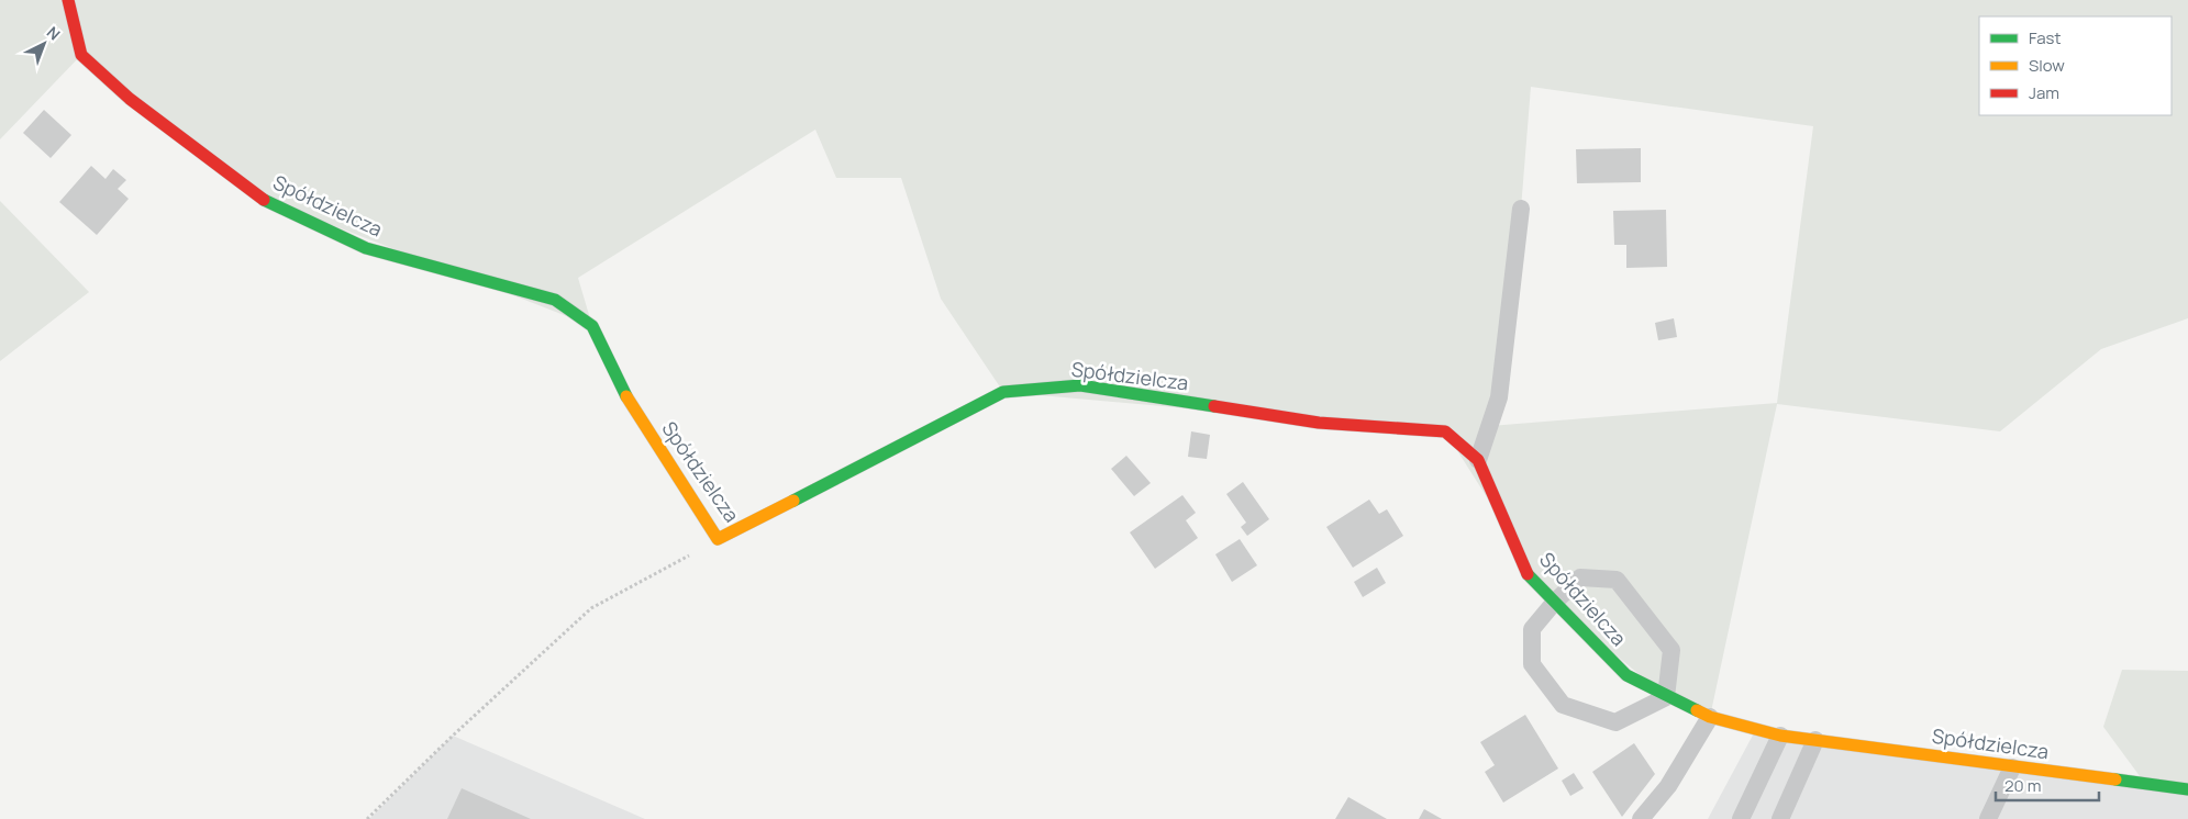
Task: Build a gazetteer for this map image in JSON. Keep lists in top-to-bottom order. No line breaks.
{"streets":{"street":["Spółdzielcza"]},"legend":["Fast","Slow","Jam"],"scale_bar":"20 m","north":"top right"}
